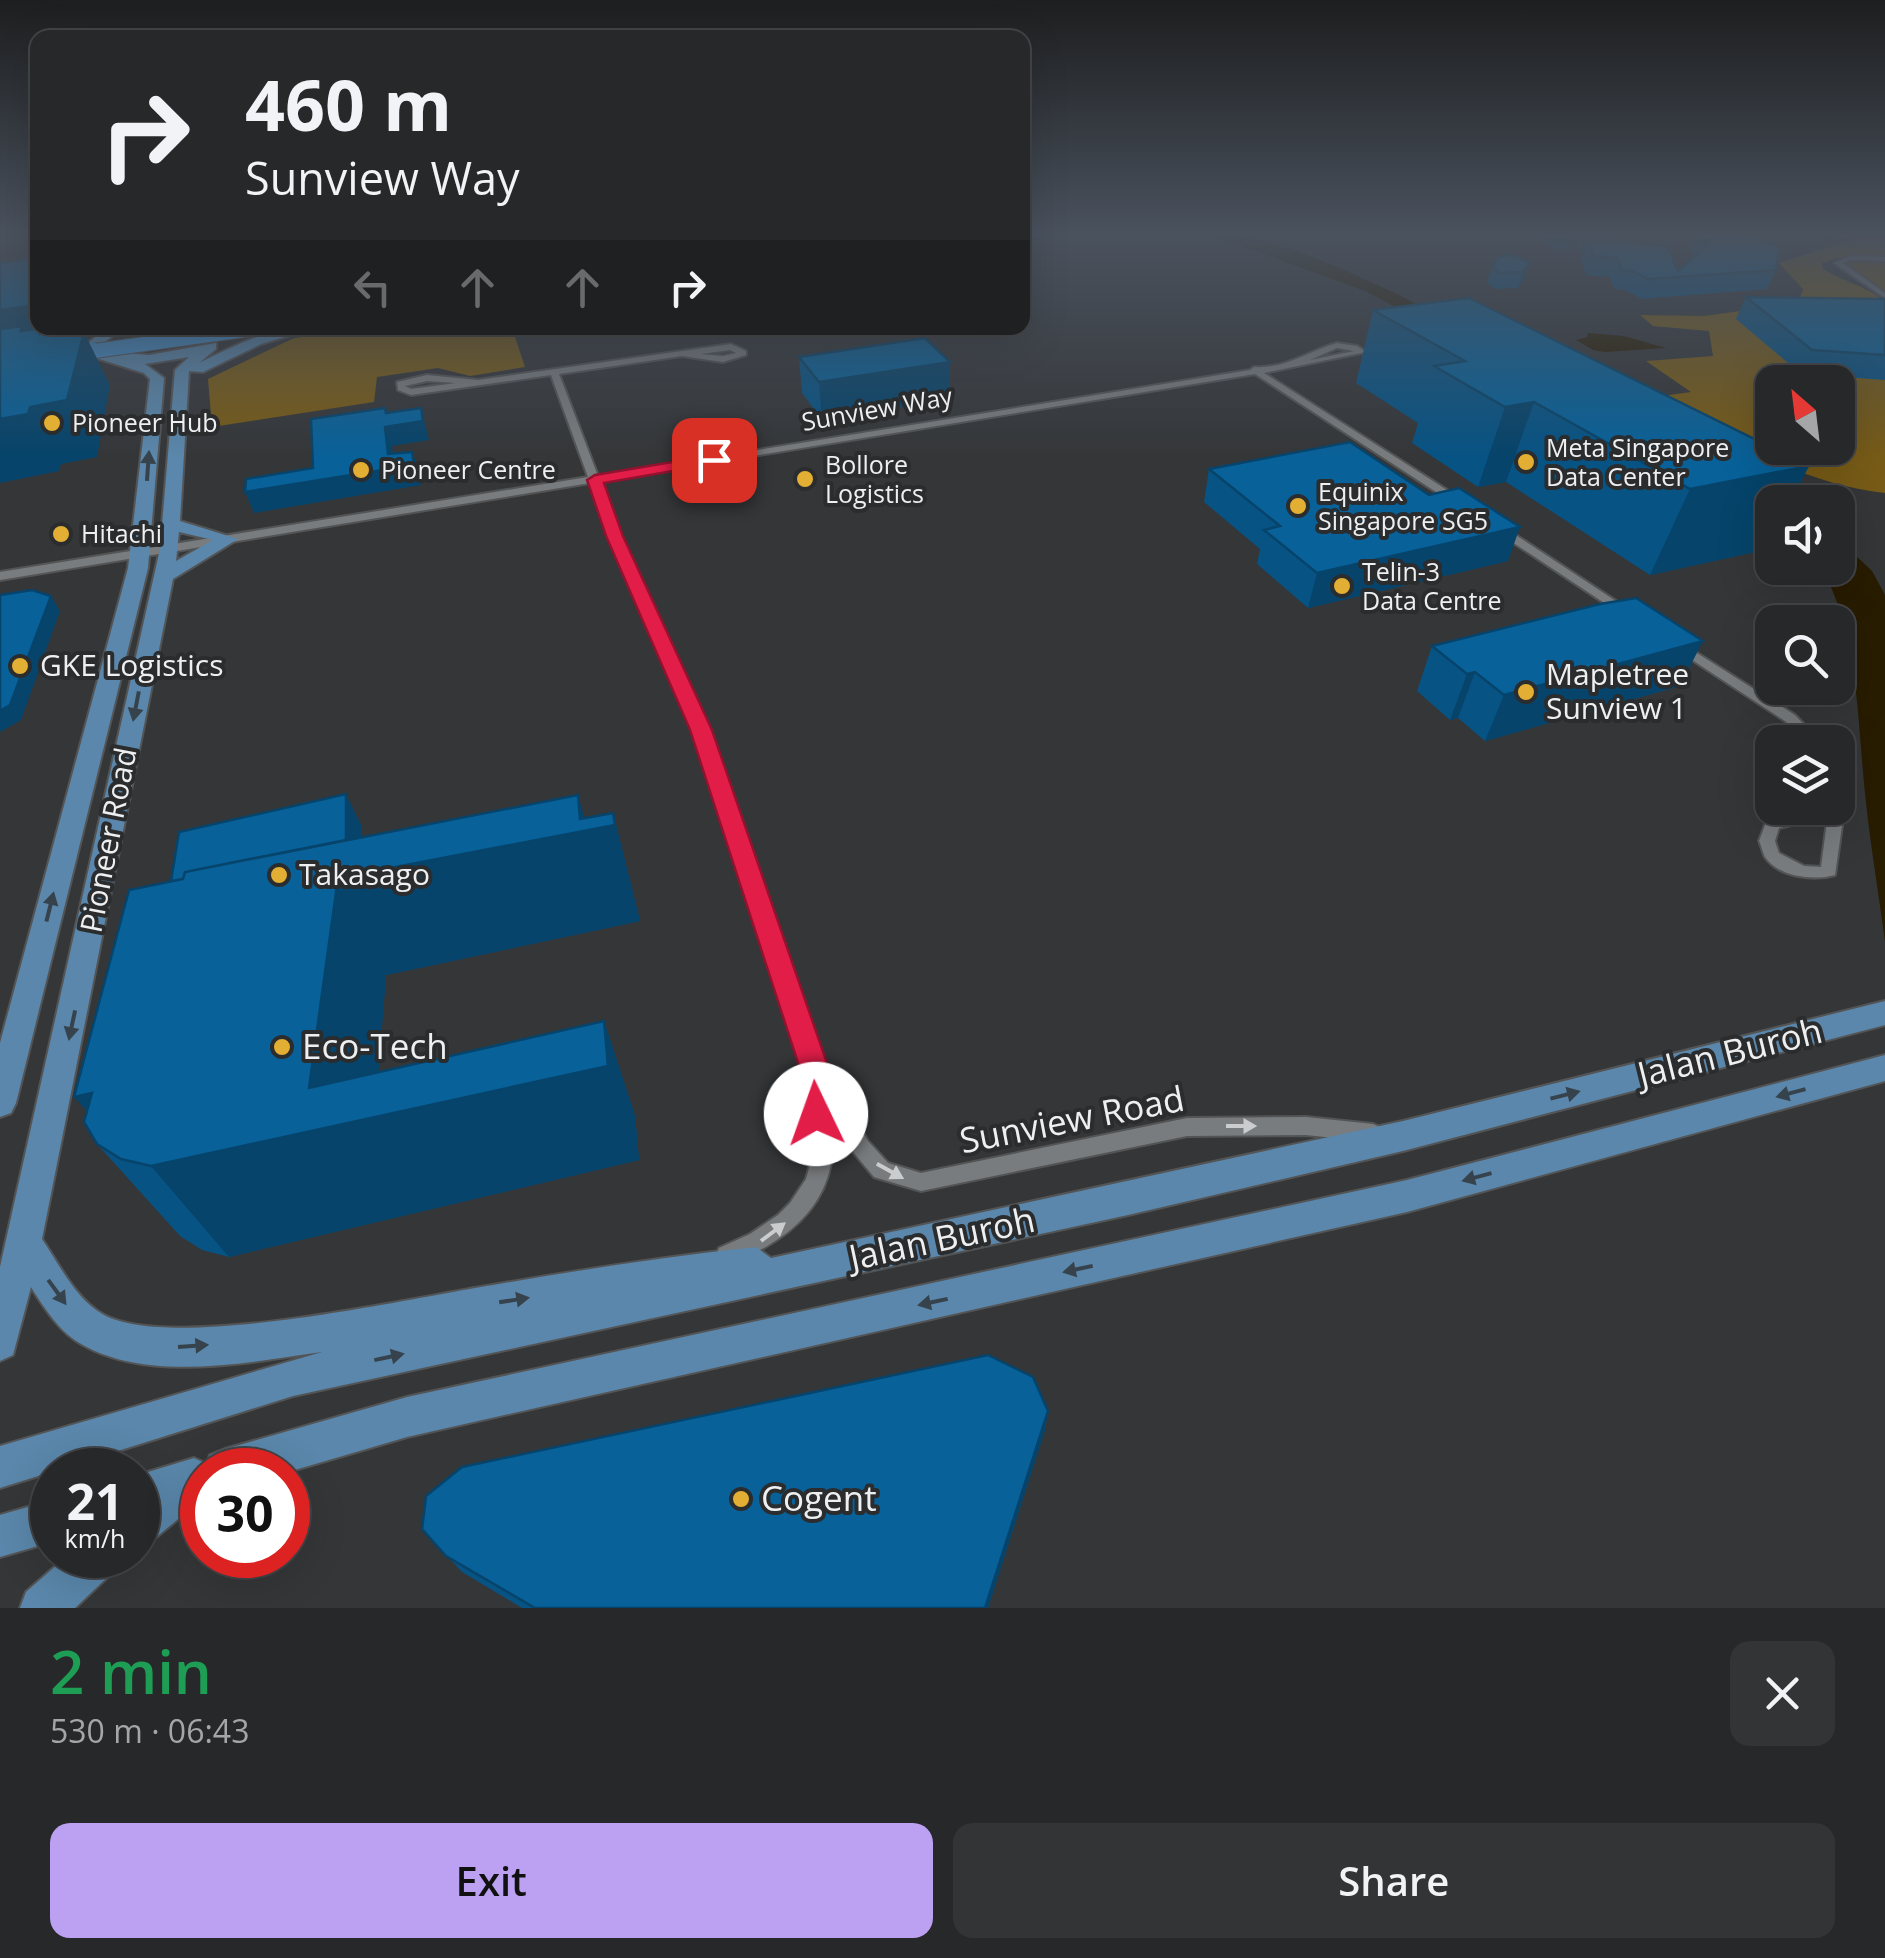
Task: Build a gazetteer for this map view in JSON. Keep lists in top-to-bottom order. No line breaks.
{"streets":{"main road":["Pioneer Road","Jalan Buroh"],"street":["Sunview Way","Sunview Road"]},"crossings":[["Sunview Way","Pioneer Road"],["Sunview Way","Sunview Road"],["Jalan Buroh","Sunview Road"]],"places":["Pioneer Hub","Meta Singapore Data Center","Pioneer Centre","Bollore Logistics","Equinix Singapore SG5","Hitachi","Telin-3 Data Centre","GKE Logistics","Mapletree Sunview 1","Takasago","Eco-Tech","Cogent"],"north":"top left","page":{"turn":["460 m","Sunview Way"],"speed":"21 km/h","limit":"30","heading":["2 min","530 m · 06:43"],"buttons":["Exit","Share"]}}
